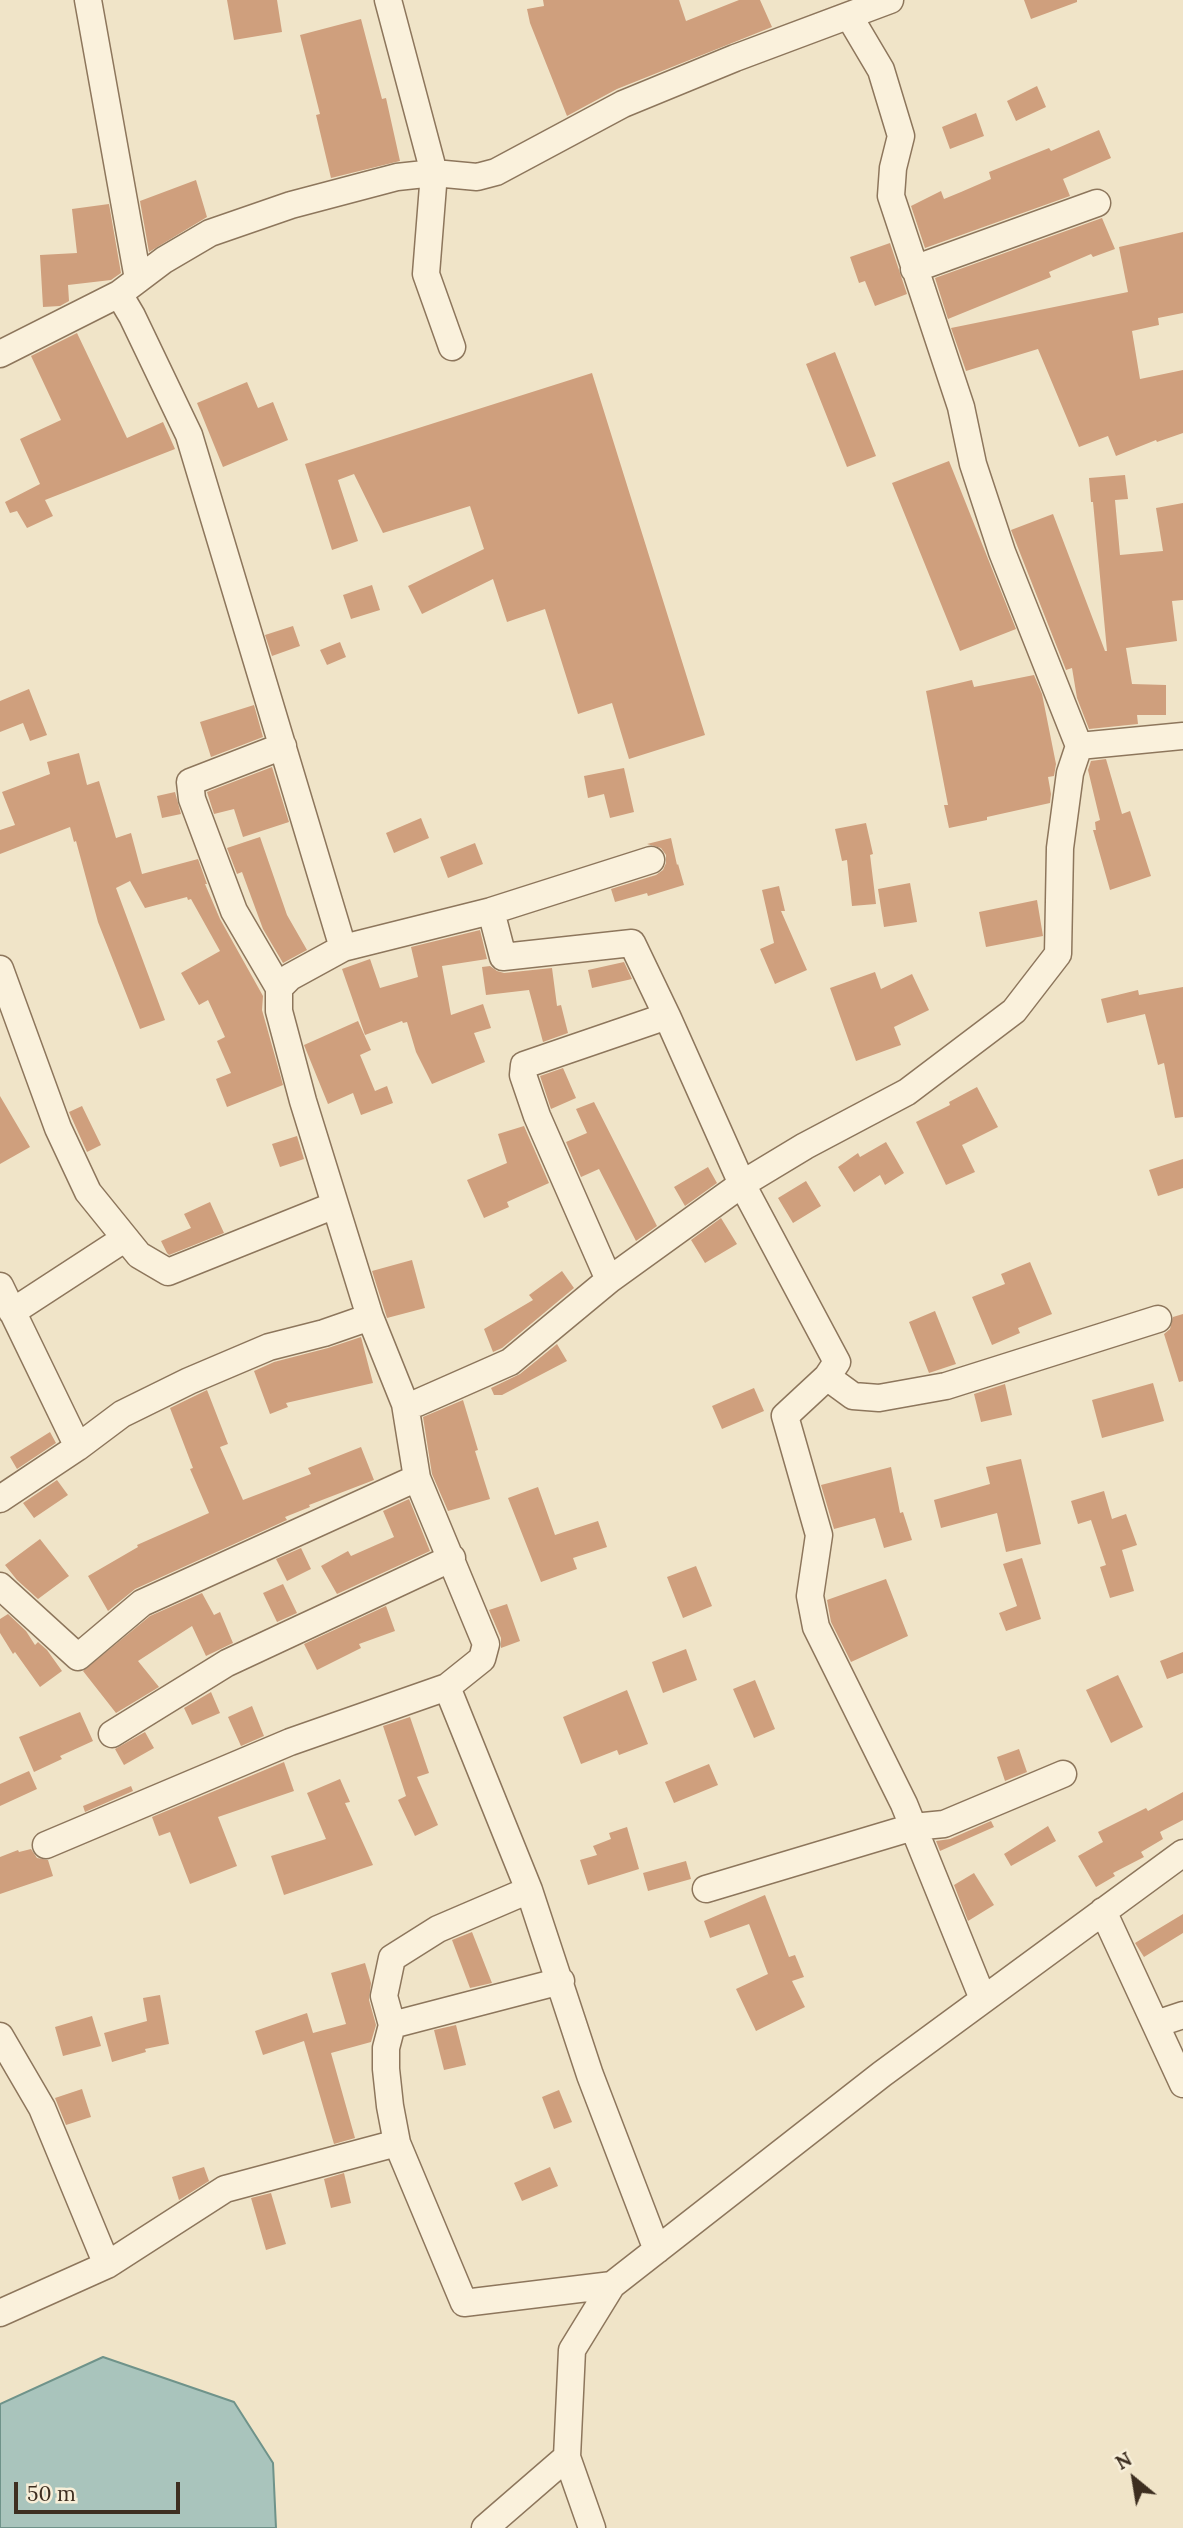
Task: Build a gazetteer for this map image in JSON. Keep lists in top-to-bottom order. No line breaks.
{"scale_bar":"50 m","north":"top left"}
